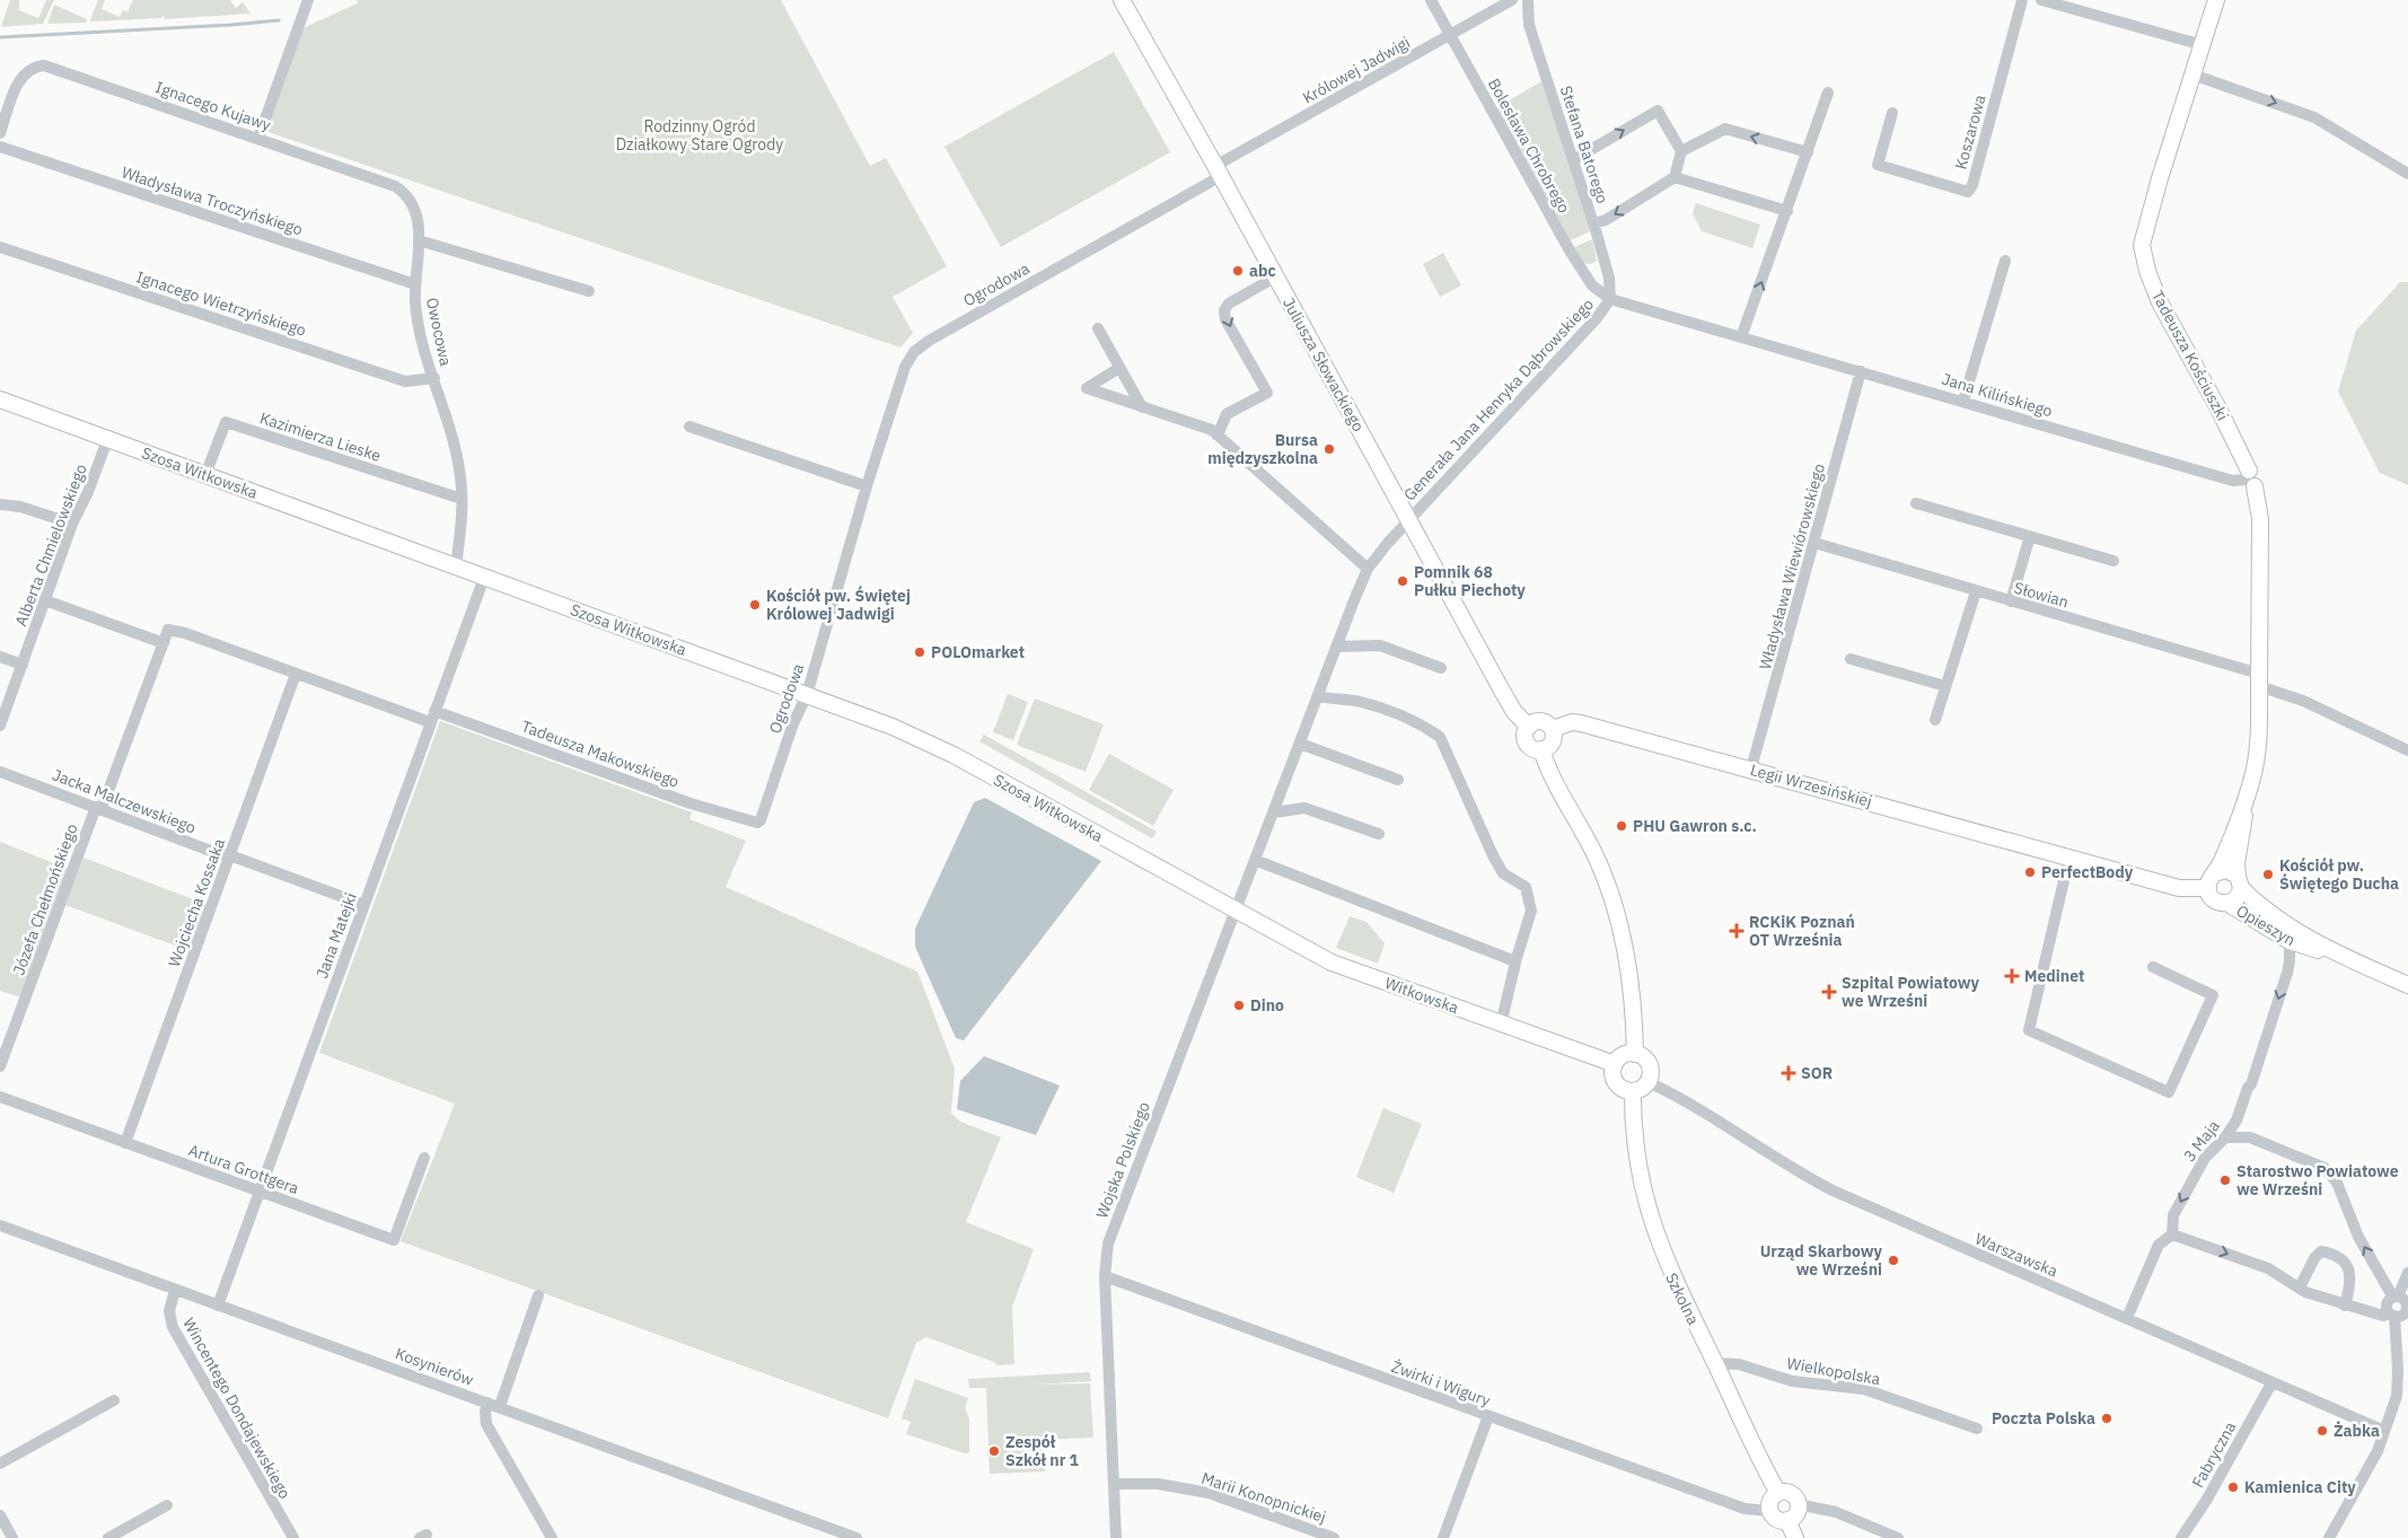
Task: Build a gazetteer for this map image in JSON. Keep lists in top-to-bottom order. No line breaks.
{"streets":{"street":["Królowej Jadwigi","Ignacego Kujawy","Koszarowa","Stefana Batorego","Bolesława Chrobrego","Władysława Troczyńskiego","Ogrodowa","Ignacego Wietrzyńskiego","Owocowa","Tadeusza Kościuszki","Juliusza Słowackiego","Jana Kilińskiego","Generała Jana Henryka Dąbrowskiego","Kazimierza Lieske","Szosa Witkowska","Alberta Chmielowskiego","Władysława Wiewiórowskiego","Słowian","Tadeusza Makowskiego","Legii Wrzesińskiej","Jacka Malczewskiego","Józefa Chełmońskiego","Wojciecha Kossaka","Opieszyn","Jana Matejki","Witkowska","3 Maja","Wojska Polskiego","Artura Grottgera","Warszawska","Szkolna","Kosynierów","Wielkopolska","Żwirki i Wigury","Wincentego Dondajewskiego","Fabryczna","Marii Konopnickiej"]},"crossings":[["Królowej Jadwigi","Bolesława Chrobrego"],["Królowej Jadwigi","Ogrodowa"],["Królowej Jadwigi","Juliusza Słowackiego"],["Ignacego Kujawy","Owocowa"],["Stefana Batorego","Bolesława Chrobrego"],["Stefana Batorego","Jana Kilińskiego"],["Stefana Batorego","Generała Jana Henryka Dąbrowskiego"],["Bolesława Chrobrego","Jana Kilińskiego"],["Bolesława Chrobrego","Generała Jana Henryka Dąbrowskiego"],["Władysława Troczyńskiego","Owocowa"],["Ogrodowa","Juliusza Słowackiego"],["Ogrodowa","Szosa Witkowska"],["Ogrodowa","Tadeusza Makowskiego"],["Ignacego Wietrzyńskiego","Owocowa"],["Owocowa","Kazimierza Lieske"],["Owocowa","Szosa Witkowska"],["Tadeusza Kościuszki","Jana Kilińskiego"],["Tadeusza Kościuszki","Słowian"],["Tadeusza Kościuszki","Legii Wrzesińskiej"],["Tadeusza Kościuszki","Opieszyn"],["Juliusza Słowackiego","Generała Jana Henryka Dąbrowskiego"],["Juliusza Słowackiego","Legii Wrzesińskiej"],["Juliusza Słowackiego","Wojska Polskiego"],["Jana Kilińskiego","Generała Jana Henryka Dąbrowskiego"],["Jana Kilińskiego","Władysława Wiewiórowskiego"],["Generała Jana Henryka Dąbrowskiego","Wojska Polskiego"],["Kazimierza Lieske","Szosa Witkowska"],["Szosa Witkowska","Alberta Chmielowskiego"],["Szosa Witkowska","Jana Matejki"],["Szosa Witkowska","Witkowska"],["Szosa Witkowska","Wojska Polskiego"],["Władysława Wiewiórowskiego","Słowian"],["Władysława Wiewiórowskiego","Legii Wrzesińskiej"],["Tadeusza Makowskiego","Józefa Chełmońskiego"],["Tadeusza Makowskiego","Wojciecha Kossaka"],["Tadeusza Makowskiego","Jana Matejki"],["Legii Wrzesińskiej","Opieszyn"],["Jacka Malczewskiego","Józefa Chełmońskiego"],["Jacka Malczewskiego","Wojciecha Kossaka"],["Jacka Malczewskiego","Jana Matejki"],["Wojciecha Kossaka","Artura Grottgera"],["Opieszyn","3 Maja"],["Jana Matejki","Artura Grottgera"],["Jana Matejki","Kosynierów"],["Witkowska","Wojska Polskiego"],["Witkowska","Warszawska"],["Witkowska","Szkolna"],["3 Maja","Warszawska"],["Wojska Polskiego","Żwirki i Wigury"],["Wojska Polskiego","Marii Konopnickiej"],["Warszawska","Szkolna"],["Warszawska","Fabryczna"],["Szkolna","Wielkopolska"],["Szkolna","Żwirki i Wigury"],["Kosynierów","Wincentego Dondajewskiego"]],"one_way":["3 Maja"],"parks":["Rodzinny Ogród Działkowy Stare Ogrody"],"places":{"other":["abc","Bursa międzyszkolna","Pomnik 68 Pułku Piechoty","Kościół pw. Świętej Królowej Jadwigi","POLOmarket","PHU Gawron s.c.","PerfectBody","Kościół pw. Świętego Ducha","Dino","Starostwo Powiatowe we Wrześni","Urząd Skarbowy we Wrześni","Poczta Polska","Żabka","Zespół Szkół nr 1","Kamienica City"],"health":["RCKiK Poznań OT Września","Medinet","Szpital Powiatowy we Wrześni","SOR"]}}
